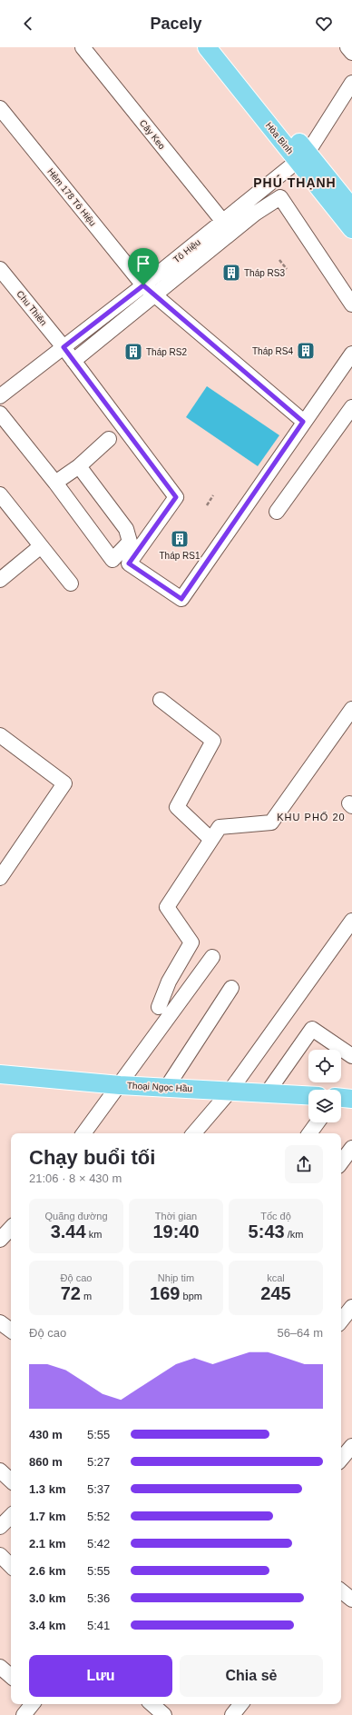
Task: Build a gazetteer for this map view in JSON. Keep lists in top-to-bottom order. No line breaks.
{"streets":{"main road":["Hòa Bình","Thoại Ngọc Hầu"],"street":["Cây Keo","Hẻm 178 Tô Hiệu","Tô Hiệu","Chu Thiên"]},"crossings":[["Cây Keo","Tô Hiệu"],["Hòa Bình","Tô Hiệu"],["Hẻm 178 Tô Hiệu","Tô Hiệu"],["Hẻm 178 Tô Hiệu","Chu Thiên"],["Tô Hiệu","Chu Thiên"]],"districts":["PHÚ THẠNH","KHU PHỐ 20"],"places":{"building":["Tháp RS3","Tháp RS4","Tháp RS2","Tháp RS1"]},"page":{"header":"Pacely","heading":["Chạy buổi tối","21:06 · 8 × 430 m"],"stats":[["Quãng đường","3.44 km"],["Thời gian","19:40"],["Tốc độ","5:43 /km"],["Độ cao","72 m"],["Nhịp tim","169 bpm"],["kcal","245"]],"chart":["Độ cao","56–64 m"],"list":[{"name":"430 m","note":"5:55"},{"name":"860 m","note":"5:27"},{"name":"1.3 km","note":"5:37"},{"name":"1.7 km","note":"5:52"},{"name":"2.1 km","note":"5:42"},{"name":"2.6 km","note":"5:55"},{"name":"3.0 km","note":"5:36"},{"name":"3.4 km","note":"5:41"}],"buttons":["Lưu","Chia sẻ"]}}
